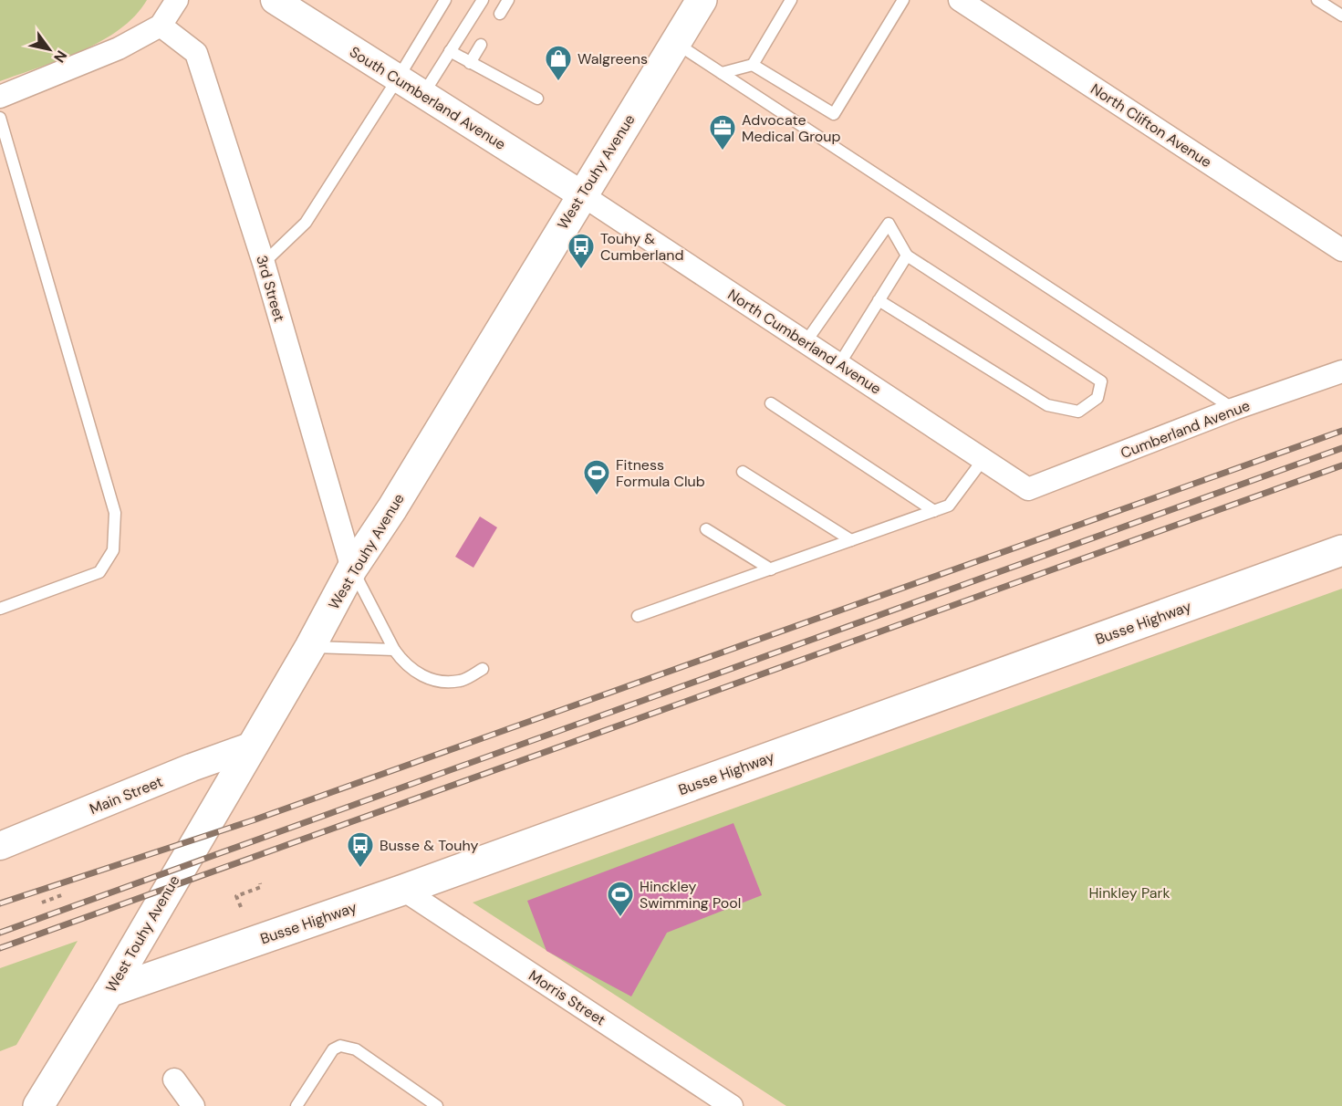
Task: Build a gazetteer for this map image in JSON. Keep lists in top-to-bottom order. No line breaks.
{"streets":{"main road":["West Touhy Avenue","Busse Highway"],"street":["South Cumberland Avenue","North Clifton Avenue","3rd Street","North Cumberland Avenue","Cumberland Avenue","Main Street","Morris Street"]},"crossings":[["South Cumberland Avenue","West Touhy Avenue"],["South Cumberland Avenue","North Cumberland Avenue"],["West Touhy Avenue","3rd Street"],["West Touhy Avenue","North Cumberland Avenue"],["West Touhy Avenue","Busse Highway"],["West Touhy Avenue","Main Street"],["North Cumberland Avenue","Cumberland Avenue"],["Busse Highway","Morris Street"]],"parks":["Hinkley Park"],"places":{"shop":["Walgreens"],"office":["Advocate Medical Group"],"bus stop":["Touhy & Cumberland","Busse & Touhy"],"sports":["Fitness Formula Club","Hinckley Swimming Pool"]},"north":"bottom right"}
